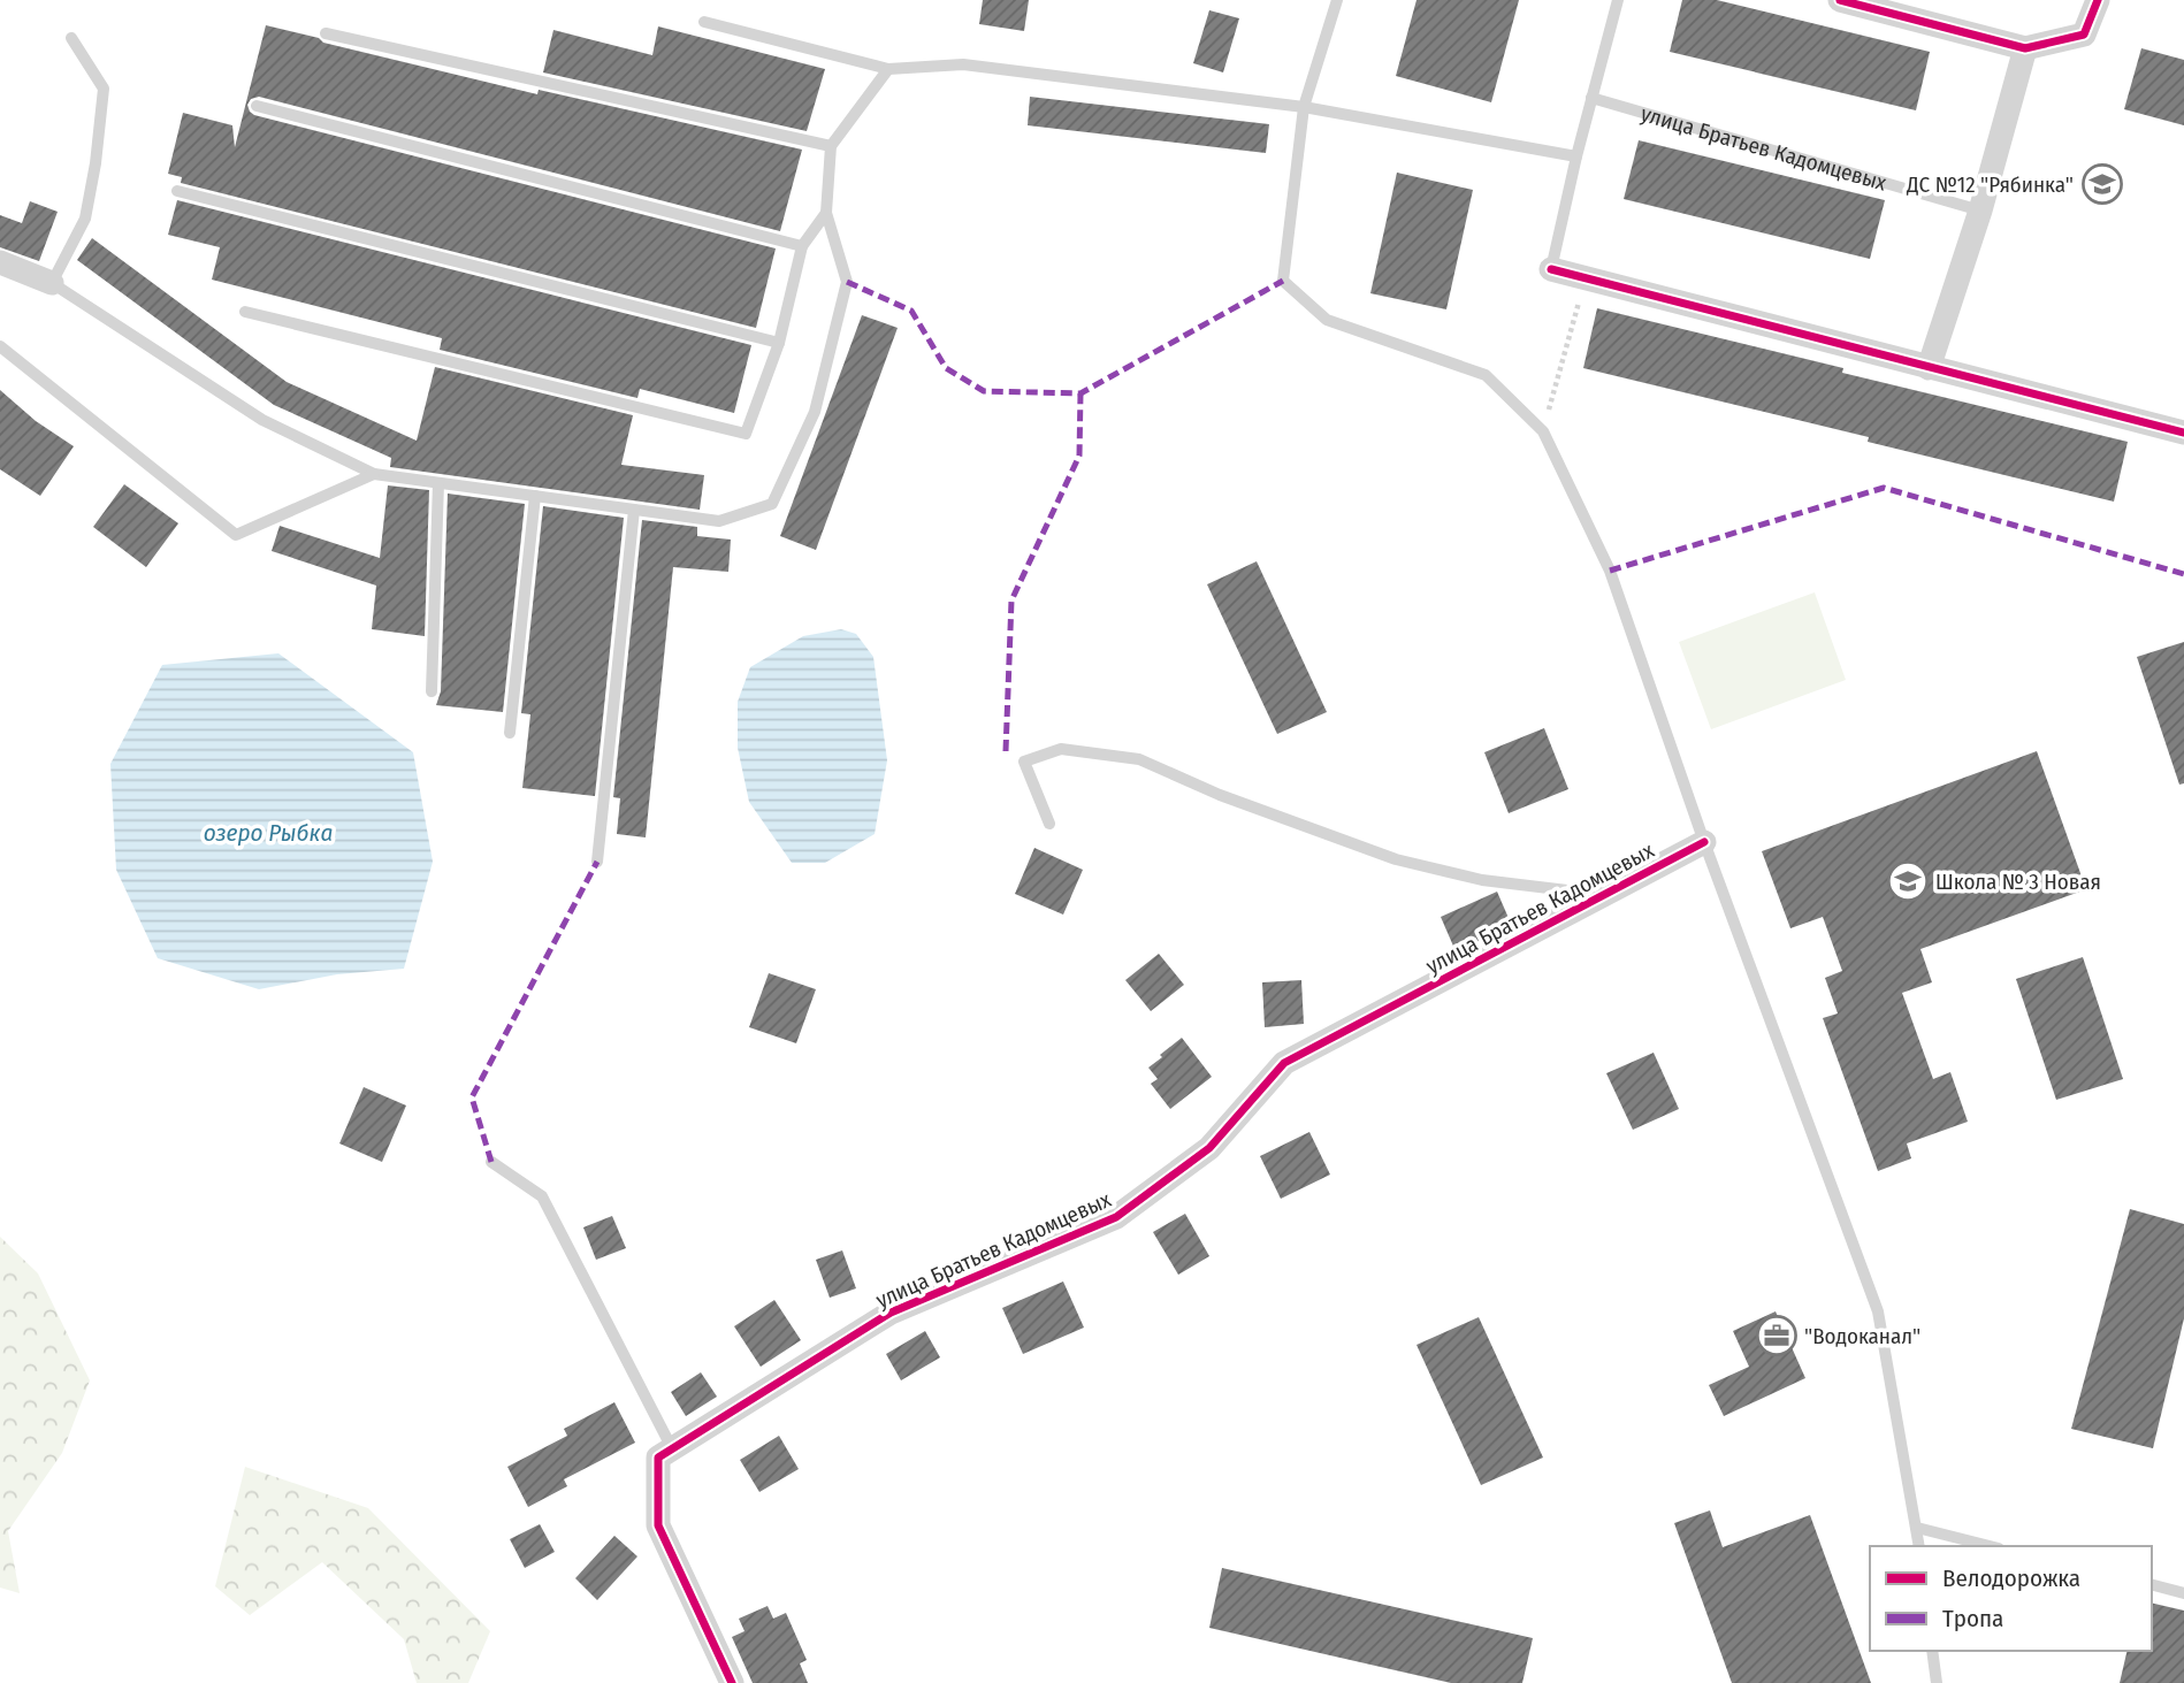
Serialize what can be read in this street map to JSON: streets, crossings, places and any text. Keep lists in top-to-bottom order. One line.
{"streets":{"street":["улица Братьев Кадомцевых"]},"water":["озеро Рыбка"],"places":{"school or university":["ДС №12 \"Рябинка\"","Школа № 3 Новая"],"office":["\"Водоканал\""]},"legend":["Велодорожка","Тропа"]}
